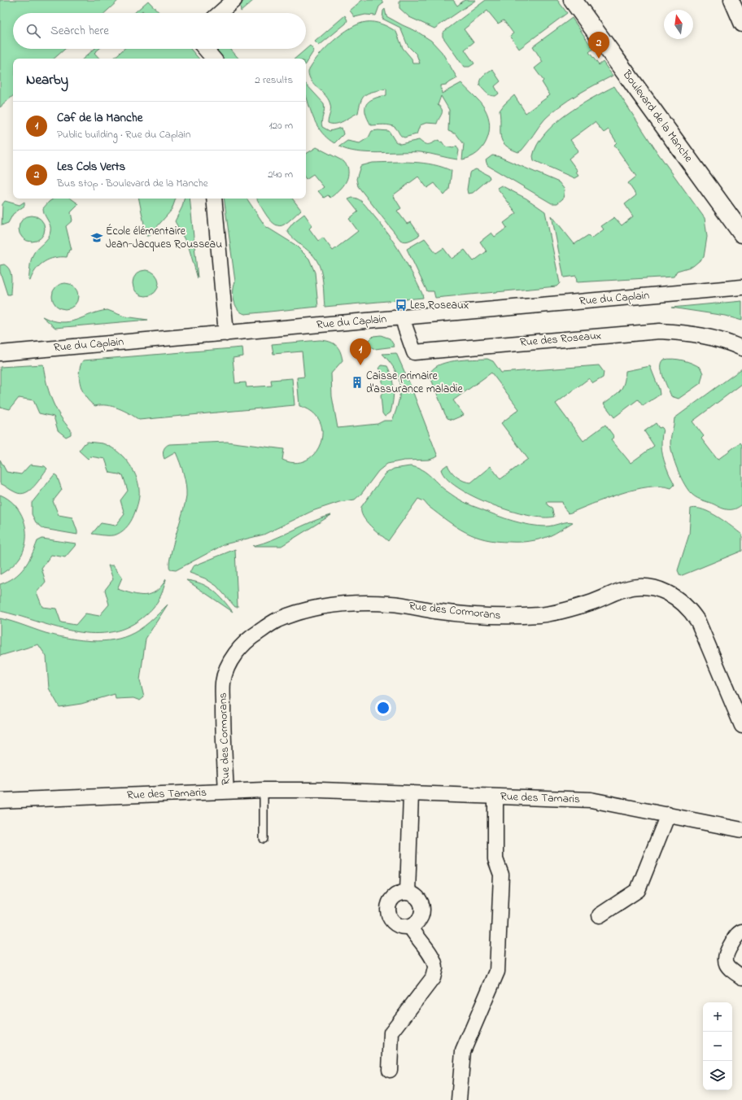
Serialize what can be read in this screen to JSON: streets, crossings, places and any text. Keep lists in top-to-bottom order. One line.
{"streets":{"main road":["Boulevard de la Manche"],"street":["Rue du Caplain","Rue des Roseaux","Rue des Cormorans","Rue des Tamaris"]},"crossings":[["Rue du Caplain","Rue des Roseaux"],["Rue des Cormorans","Rue des Tamaris"]],"places":{"school or university":["École élémentaire Jean-Jacques Rousseau"],"bus stop":["Les Roseaux"],"building":["Caisse primaire d'assurance maladie"]},"north":"top","page":{"search":"Search here","pins":["2","1"],"heading":["Nearby","2 results"],"list":[{"mark":"1","name":"Caf de la Manche","note":"Public building · Rue du Caplain","value":"120 m"},{"mark":"2","name":"Les Cols Verts","note":"Bus stop · Boulevard de la Manche","value":"240 m"}],"map_buttons":["+","−"]}}
